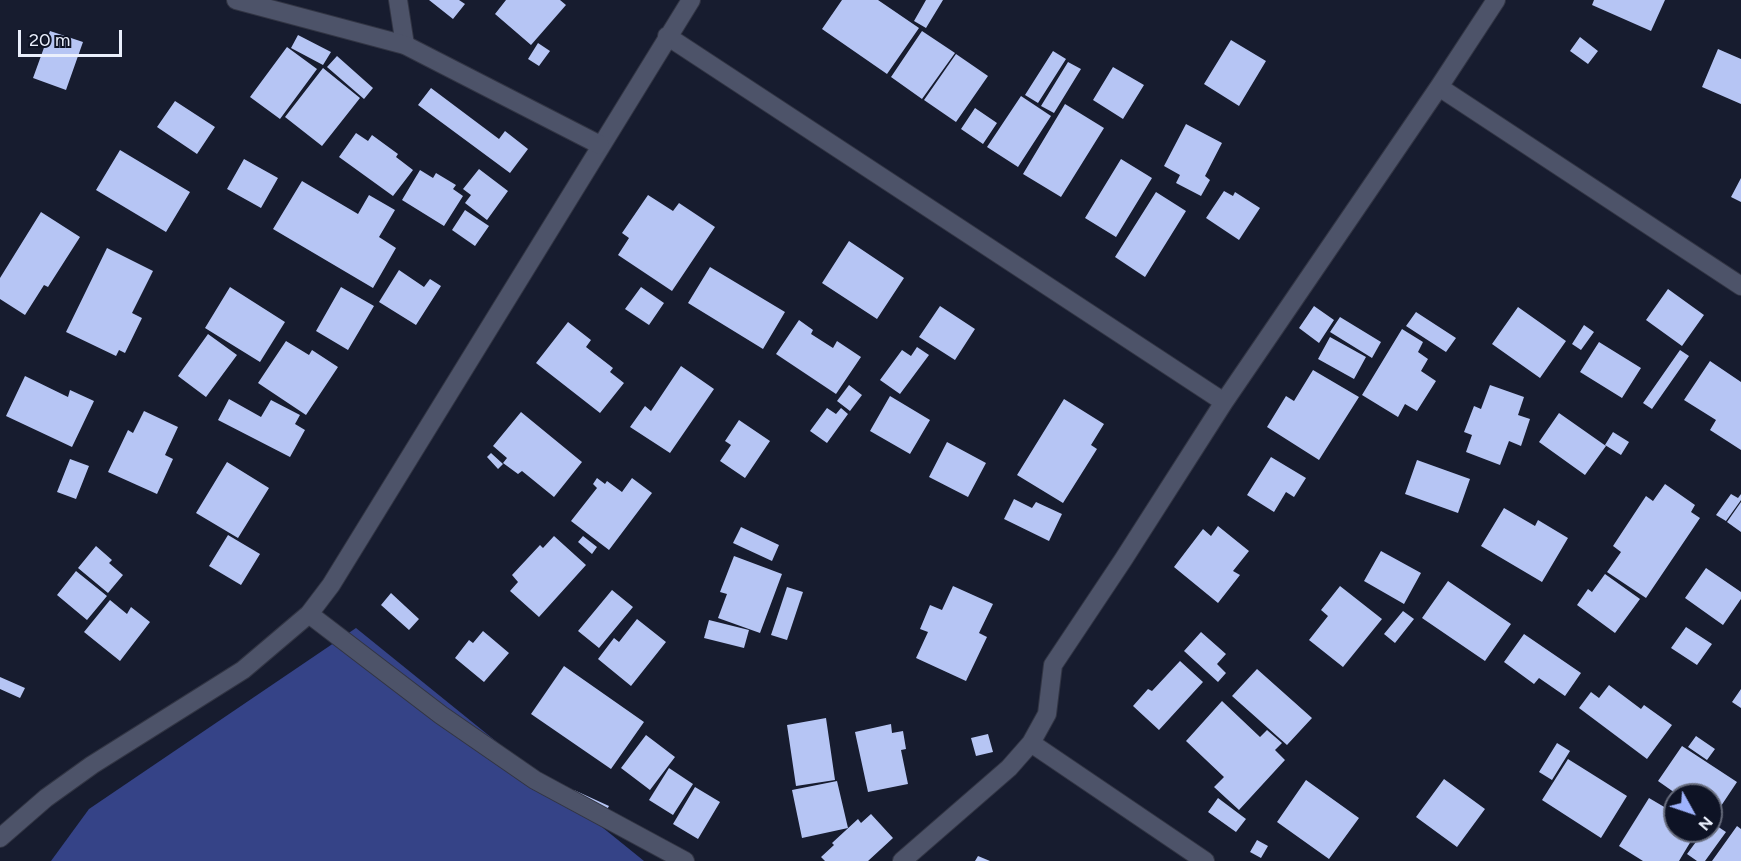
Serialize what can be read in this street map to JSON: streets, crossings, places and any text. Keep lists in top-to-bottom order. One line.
{"scale_bar":"20 m","north":"bottom right"}
